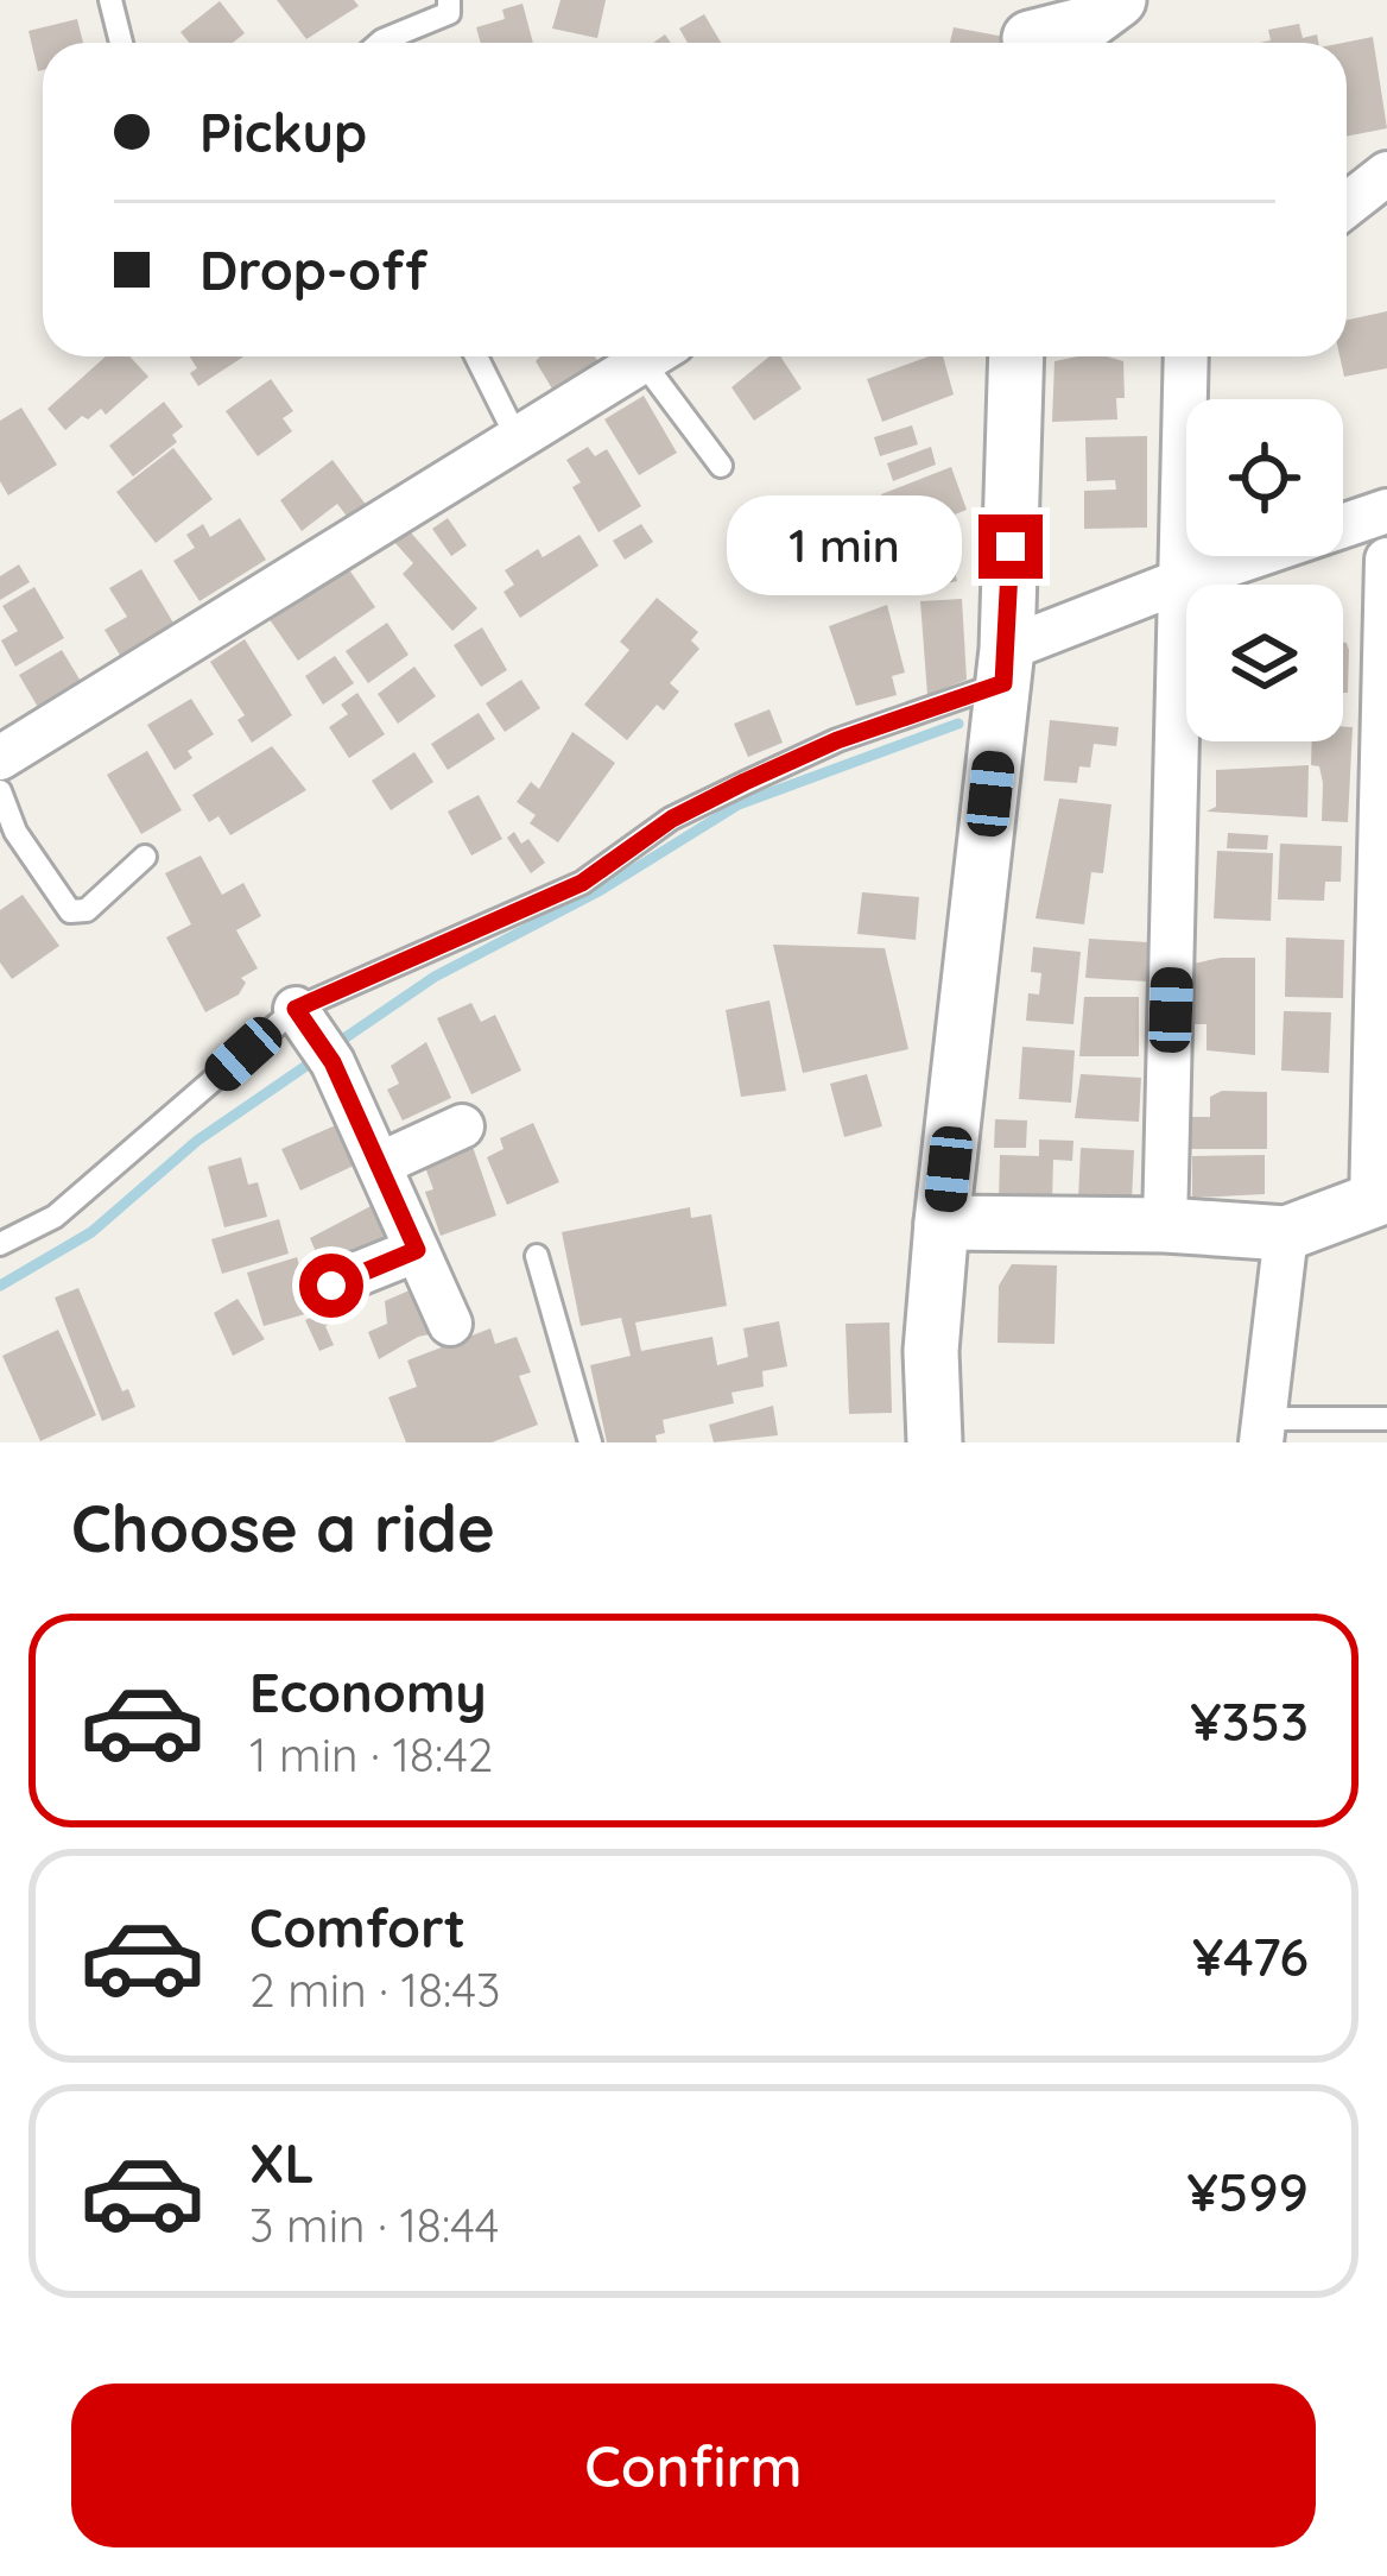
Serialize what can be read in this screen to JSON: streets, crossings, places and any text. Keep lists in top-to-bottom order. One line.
{"page":{"banner":["Pickup","Drop-off"],"bubble":"1 min","heading":"Choose a ride","list":[{"name":"Economy","note":"1 min · 18:42","value":"¥353"},{"name":"Comfort","note":"2 min · 18:43","value":"¥476"},{"name":"XL","note":"3 min · 18:44","value":"¥599"}],"buttons":"Confirm"}}
